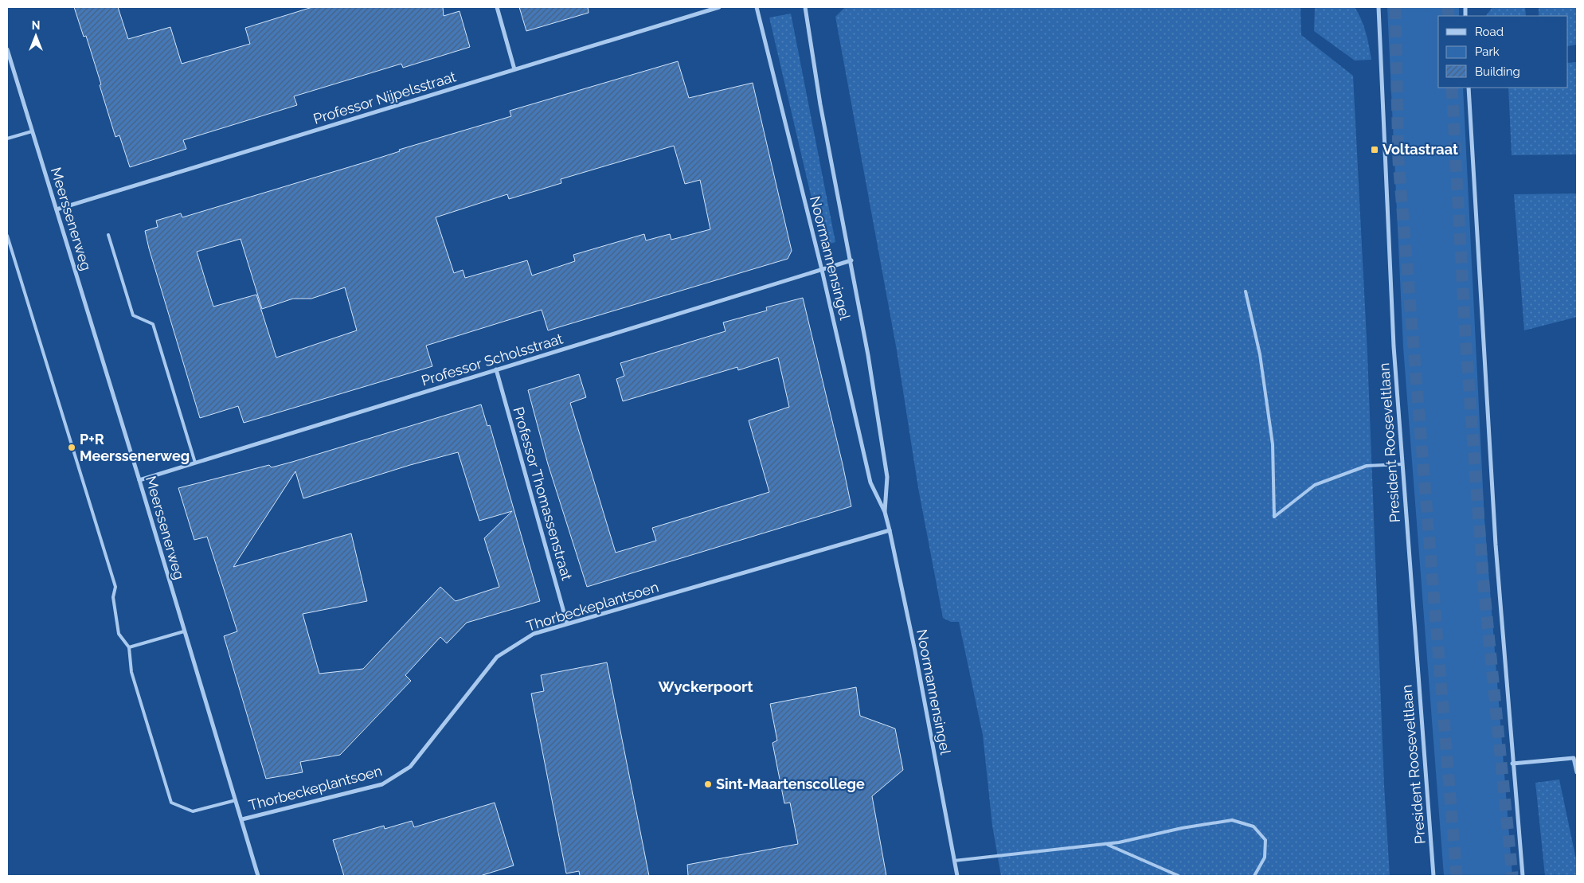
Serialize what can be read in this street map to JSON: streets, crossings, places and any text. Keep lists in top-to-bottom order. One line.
{"streets":{"street":["Professor Nijpelsstraat","Meerssenerweg","Noormannensingel","Professor Scholsstraat","President Rooseveltlaan","Professor Thomassenstraat","Thorbeckeplantsoen"]},"crossings":[["Professor Nijpelsstraat","Meerssenerweg"],["Meerssenerweg","Professor Scholsstraat"],["Meerssenerweg","Thorbeckeplantsoen"],["Noormannensingel","Professor Scholsstraat"],["Noormannensingel","Thorbeckeplantsoen"],["Professor Scholsstraat","Professor Thomassenstraat"],["Professor Thomassenstraat","Thorbeckeplantsoen"]],"districts":["Wyckerpoort"],"places":{"transit":["Voltastraat"],"other":["P+R Meerssenerweg","Sint-Maartenscollege"]},"legend":["Road","Park","Building"],"north":"top"}
